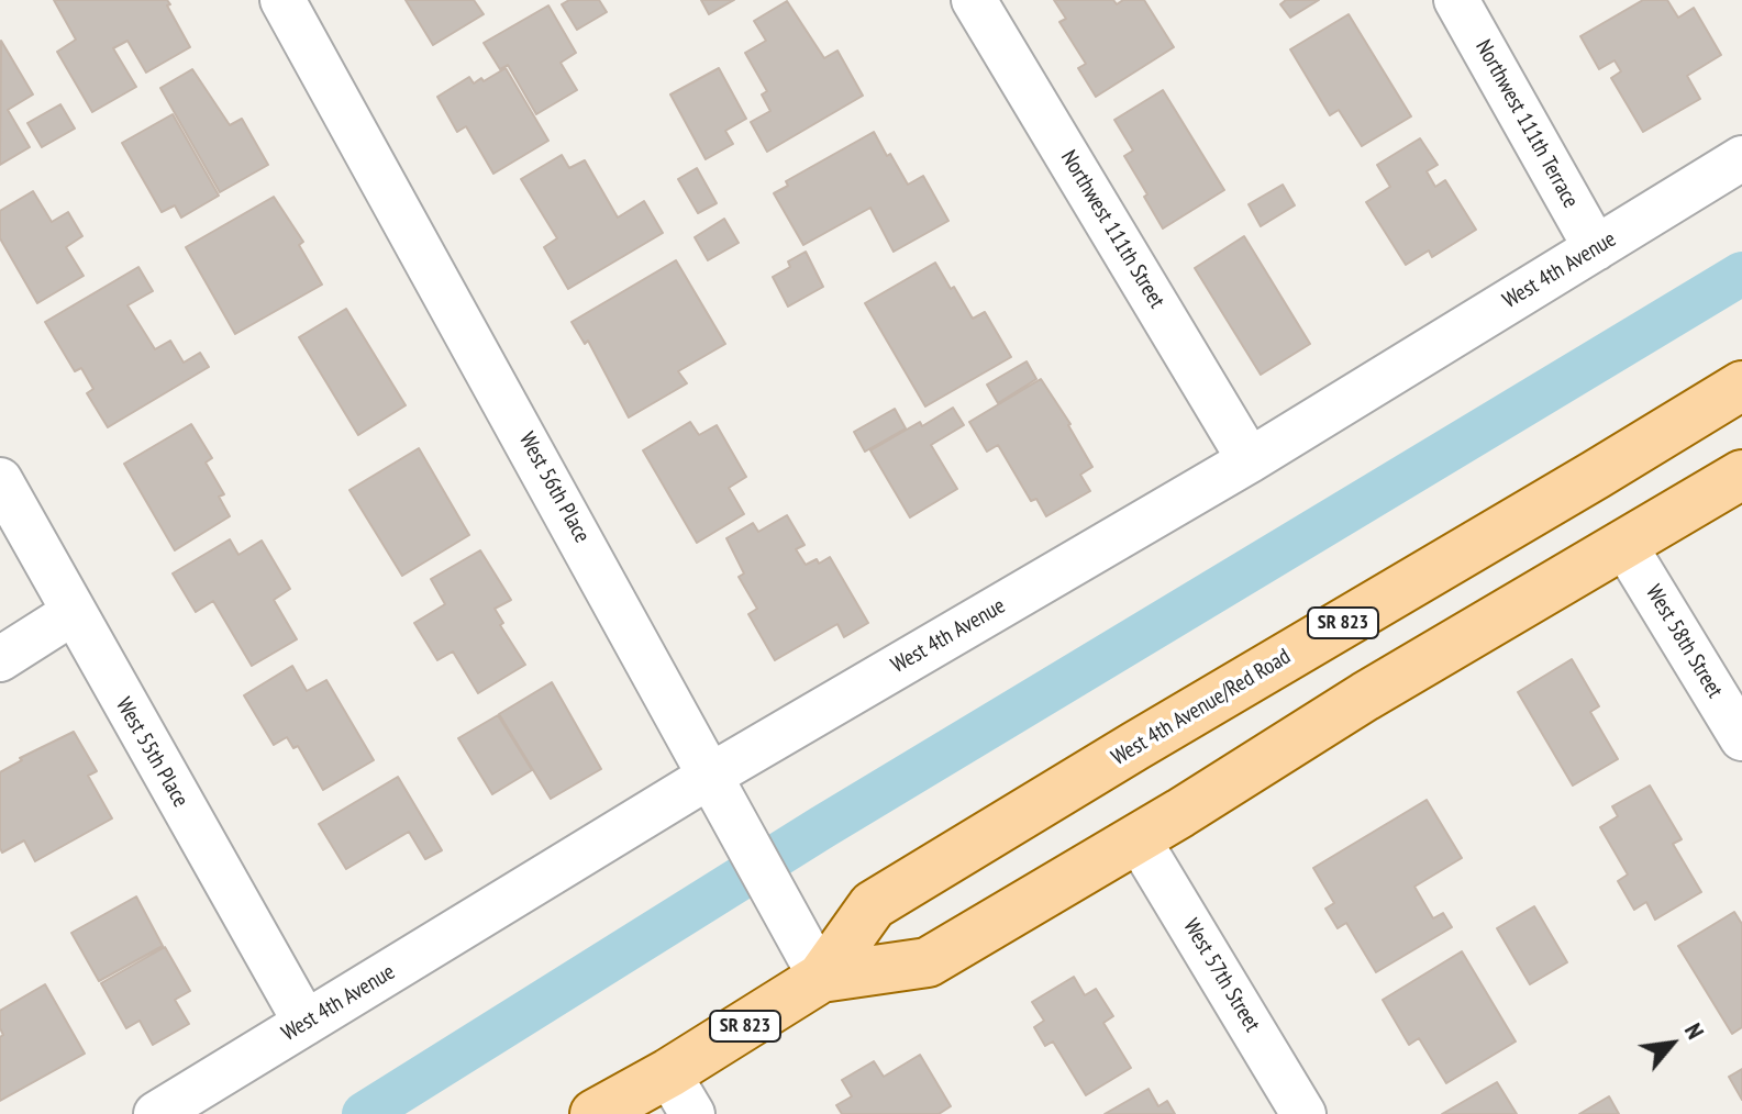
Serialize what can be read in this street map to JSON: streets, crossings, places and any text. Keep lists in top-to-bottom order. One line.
{"streets":{"main road":["SR 823","West 4th Avenue/Red Road"],"street":["Northwest 111th Terrace","Northwest 111th Street","West 4th Avenue","West 56th Place","West 58th Street","West 55th Place","West 57th Street"]},"crossings":[["Northwest 111th Terrace","West 4th Avenue"],["Northwest 111th Street","West 4th Avenue"],["West 4th Avenue","West 56th Place"],["West 4th Avenue","West 55th Place"],["West 56th Place","West 4th Avenue/Red Road"],["West 58th Street","West 4th Avenue/Red Road"],["West 4th Avenue/Red Road","West 57th Street"]],"north":"top right"}
